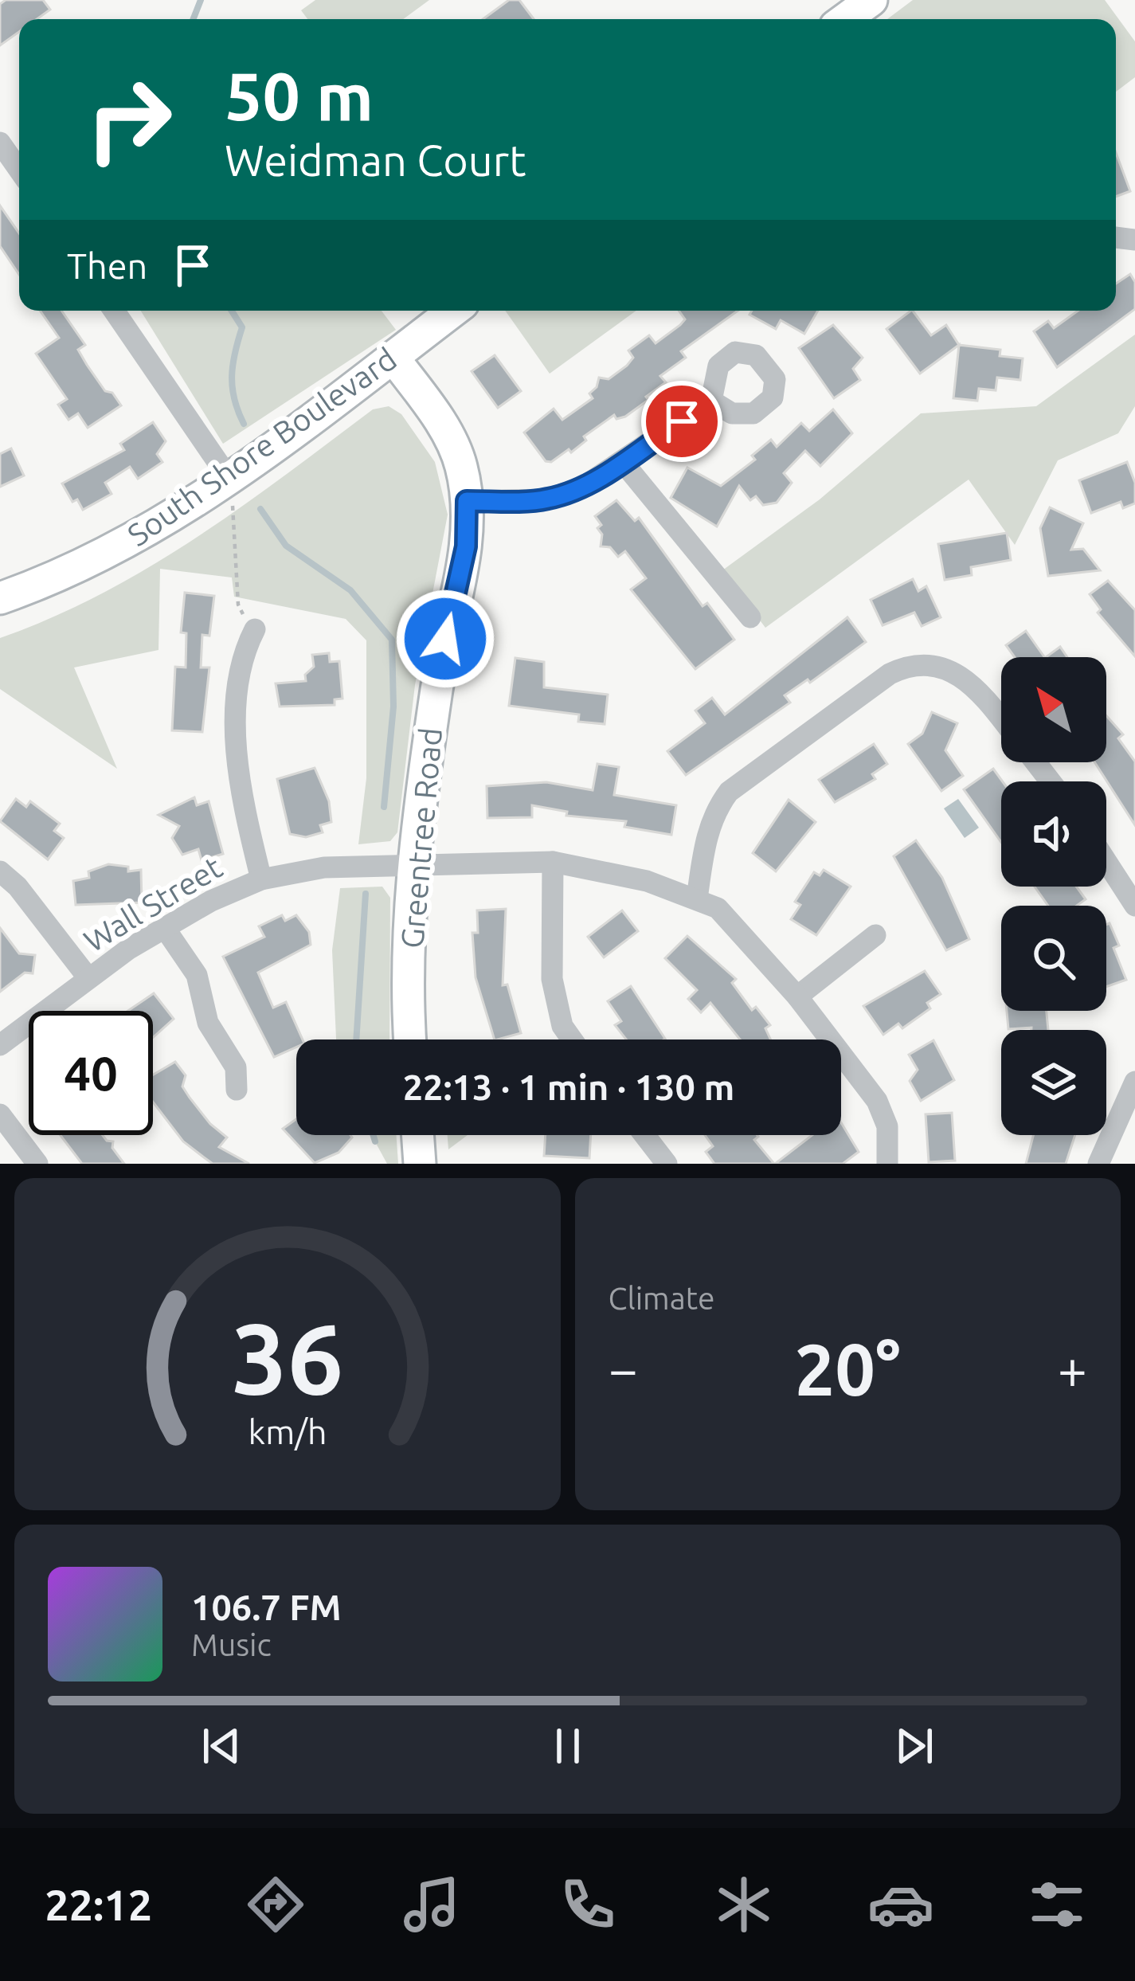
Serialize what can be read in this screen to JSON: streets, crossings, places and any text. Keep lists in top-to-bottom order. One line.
{"streets":{"street":["South Shore Boulevard","Greentree Road","Wall Street"]},"crossings":[["South Shore Boulevard","Greentree Road"],["Greentree Road","Wall Street"]],"north":"top left","page":{"turn":["50 m","Weidman Court"],"then":"Then","limit":"40","trip":"22:13 · 1 min · 130 m","tile":"Climate","heat":["−","20°","+"],"song":["106.7 FM","Music"],"tabs":"22:12","gauge":["36","km/h"]}}
